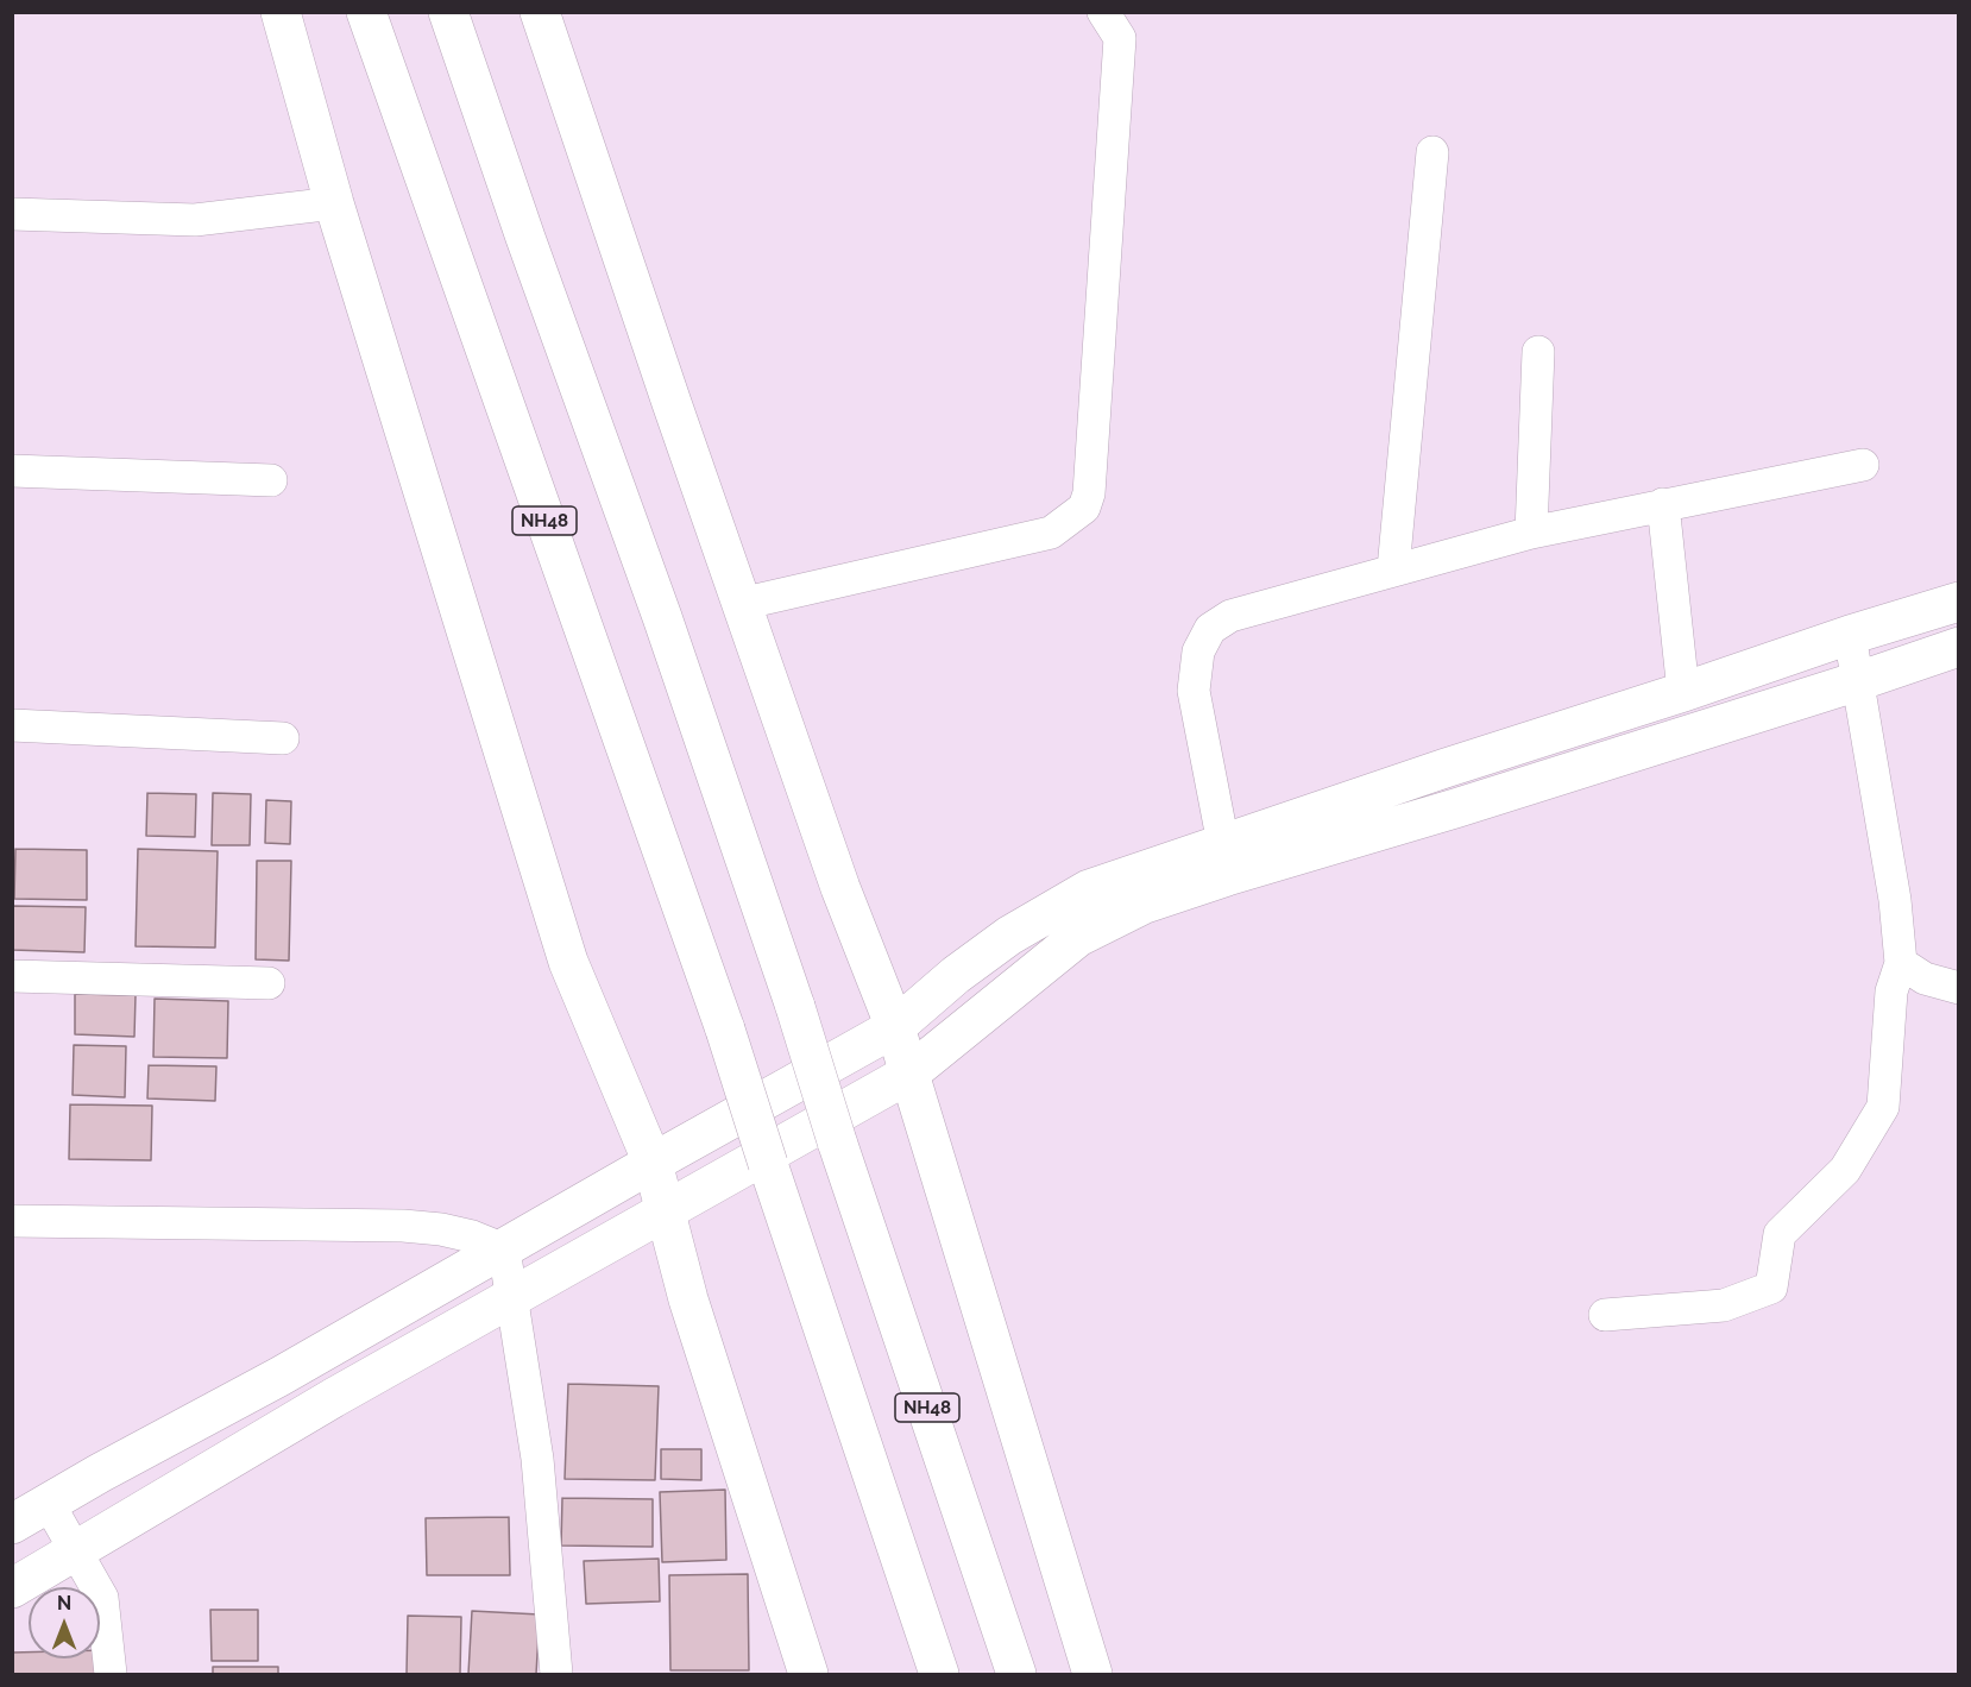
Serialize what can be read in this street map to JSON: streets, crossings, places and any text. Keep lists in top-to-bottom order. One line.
{"streets":{"main road":["NH48"]},"north":"top"}
